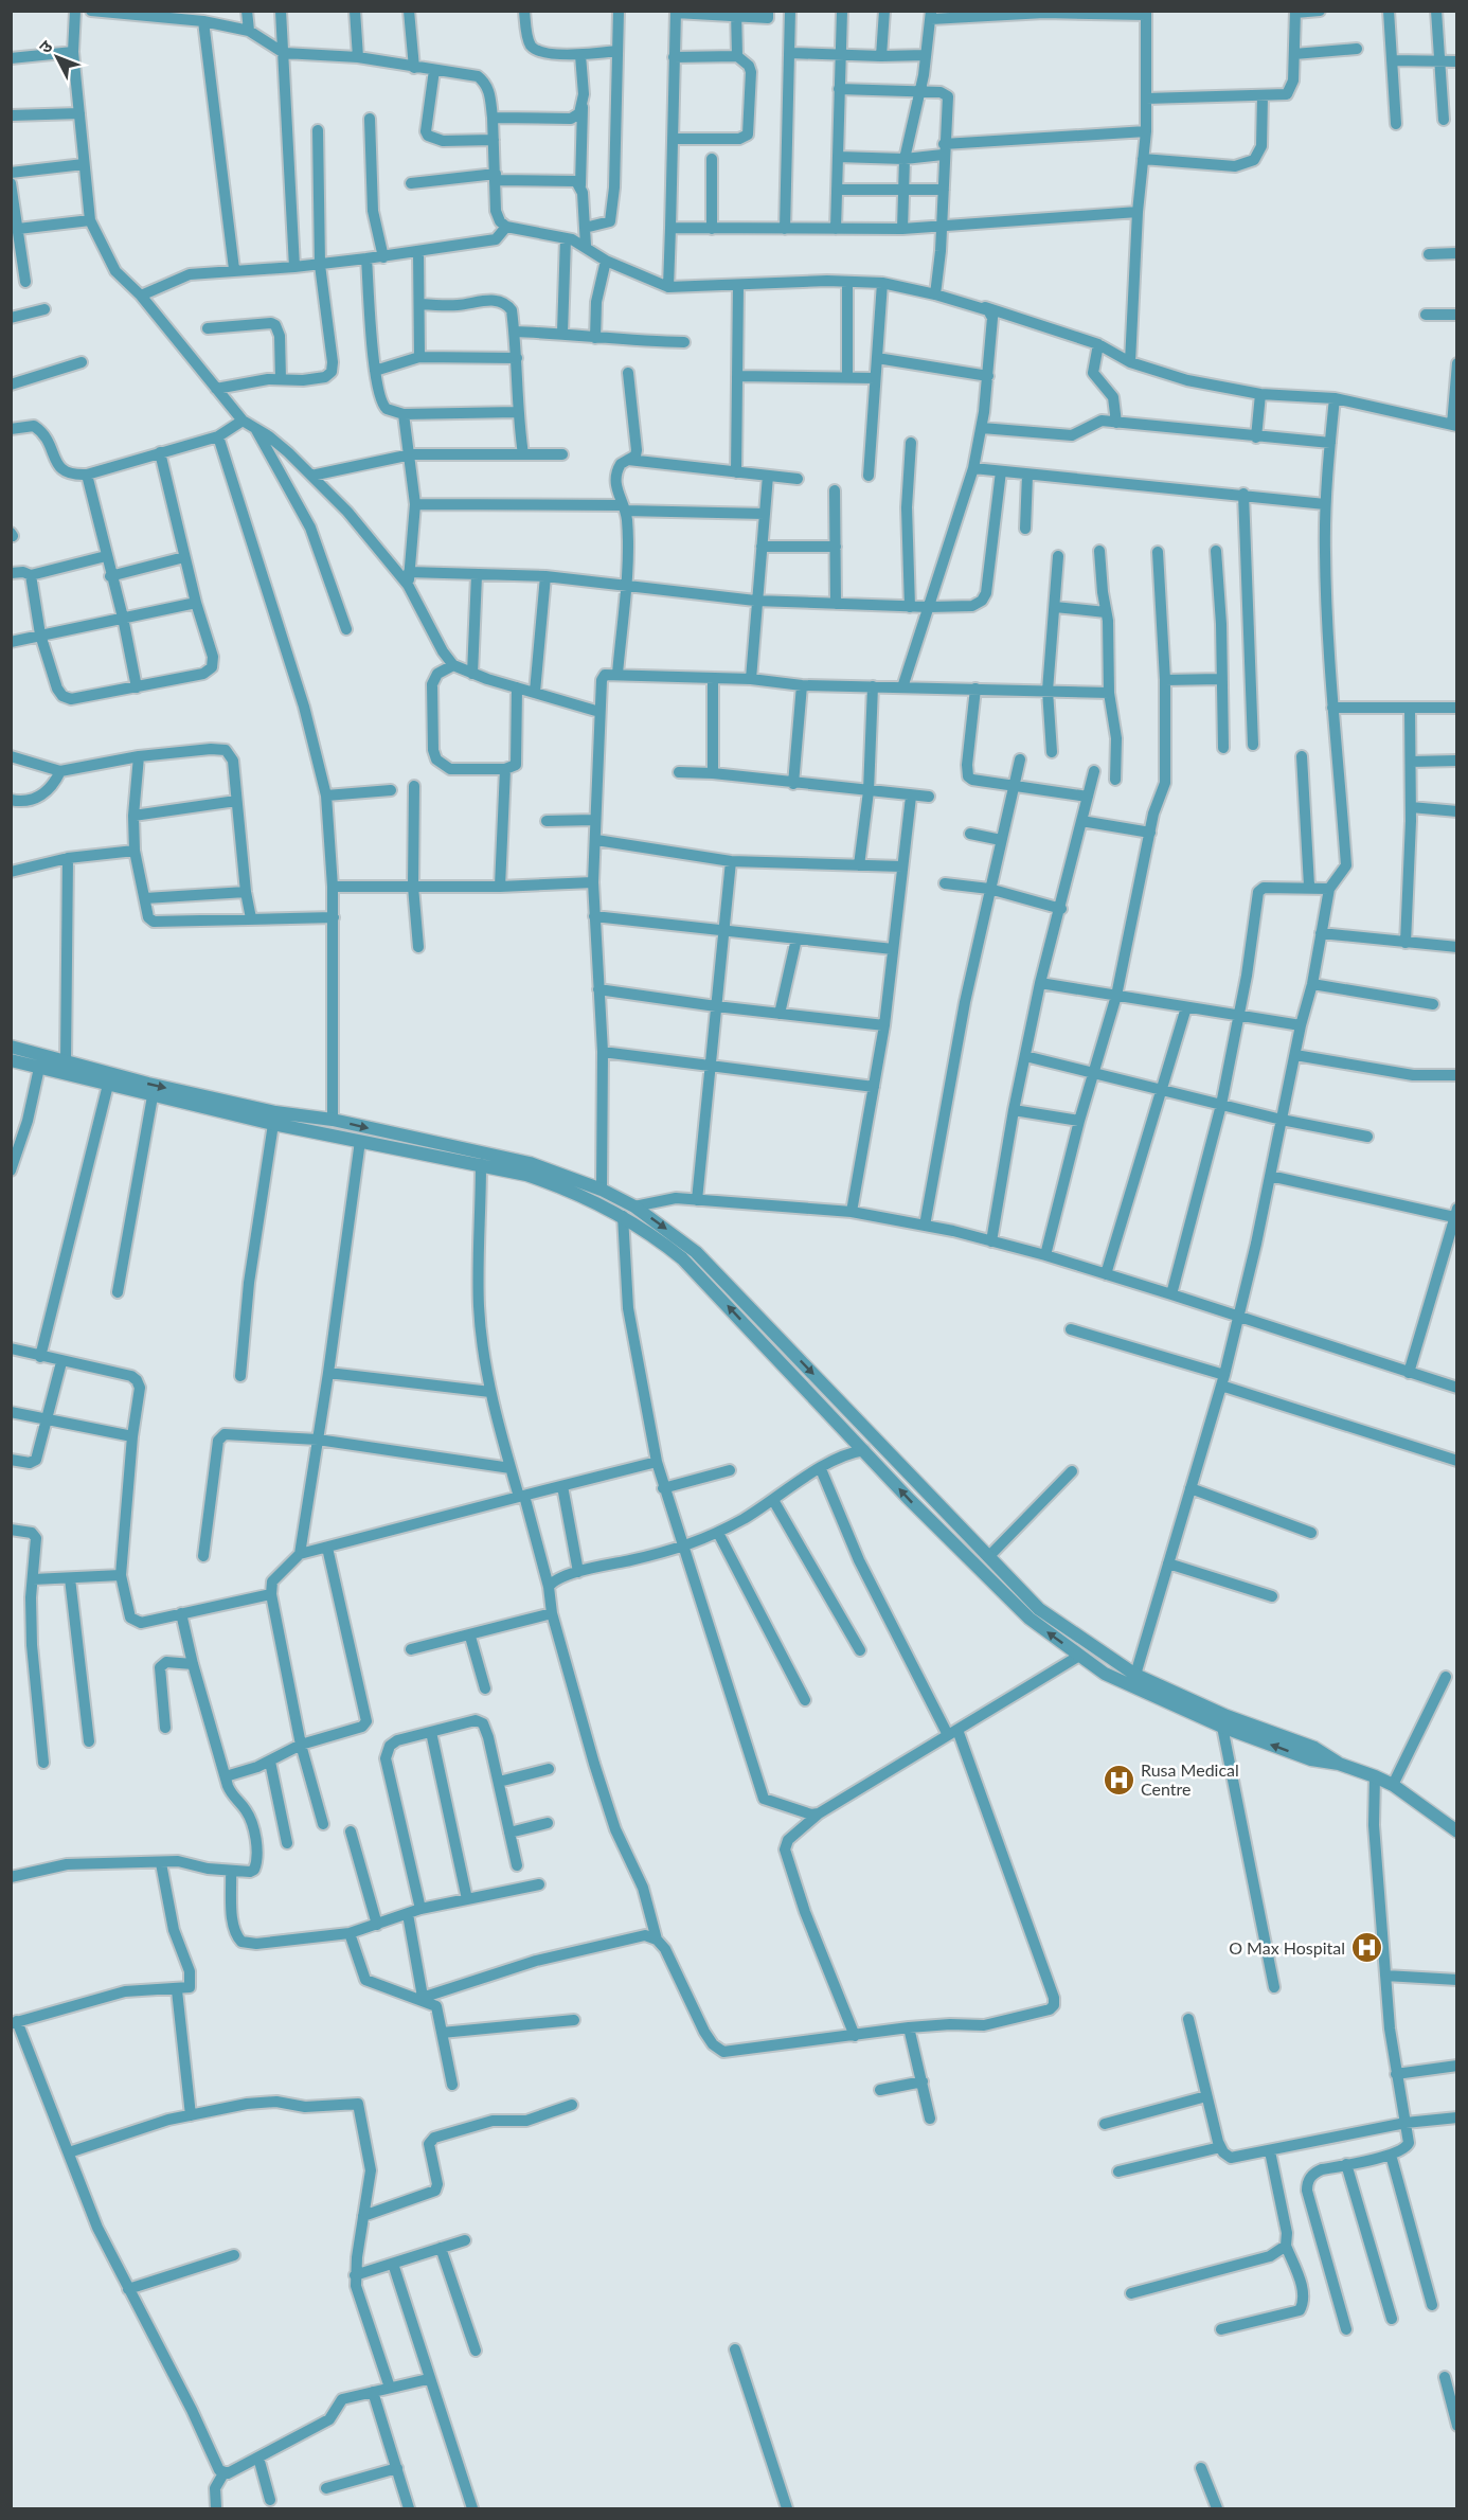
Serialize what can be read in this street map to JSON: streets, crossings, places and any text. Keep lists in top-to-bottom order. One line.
{"places":{"hospital":["Rusa Medical Centre","O Max Hospital"]},"north":"top left"}
